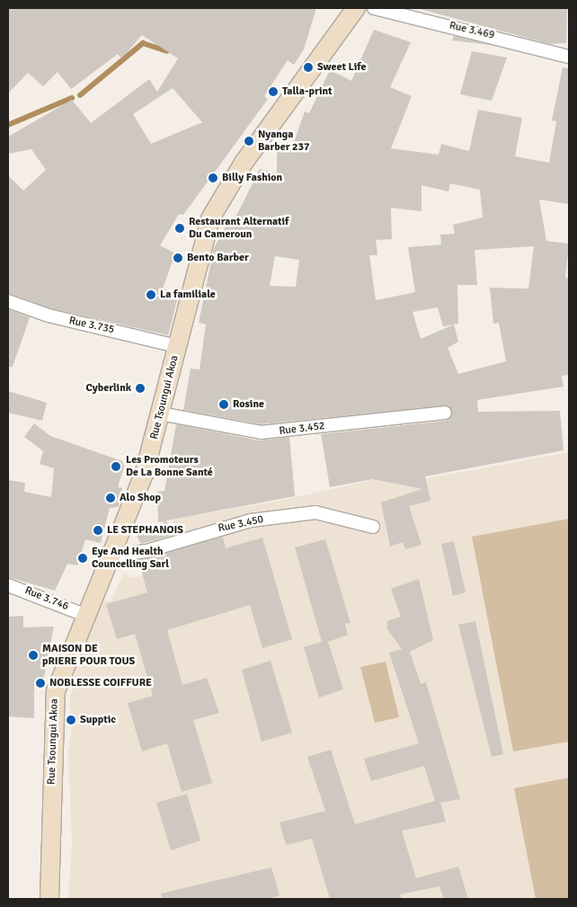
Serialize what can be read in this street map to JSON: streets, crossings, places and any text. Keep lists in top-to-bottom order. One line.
{"streets":{"main road":["Rue Tsoungui Akoa"],"street":["Rue 3.469","Rue 3.735","Rue 3.452","Rue 3.450","Rue 3.746"]},"crossings":[["Rue 3.735","Rue Tsoungui Akoa"],["Rue Tsoungui Akoa","Rue 3.452"],["Rue Tsoungui Akoa","Rue 3.450"],["Rue Tsoungui Akoa","Rue 3.746"]],"places":["Sweet Life","Talla-print","Nyanga Barber 237","Billy Fashion","Restaurant Alternatif Du Cameroun","Bento Barber","La familiale","Cyberlink","Rosine","Les Promoteurs De La Bonne Santé","Alo Shop","LE STEPHANOIS","Eye And Health Councelling Sarl","MAISON DE pRIERE POUR TOUS","NOBLESSE COIFFURE","Supptic"]}
